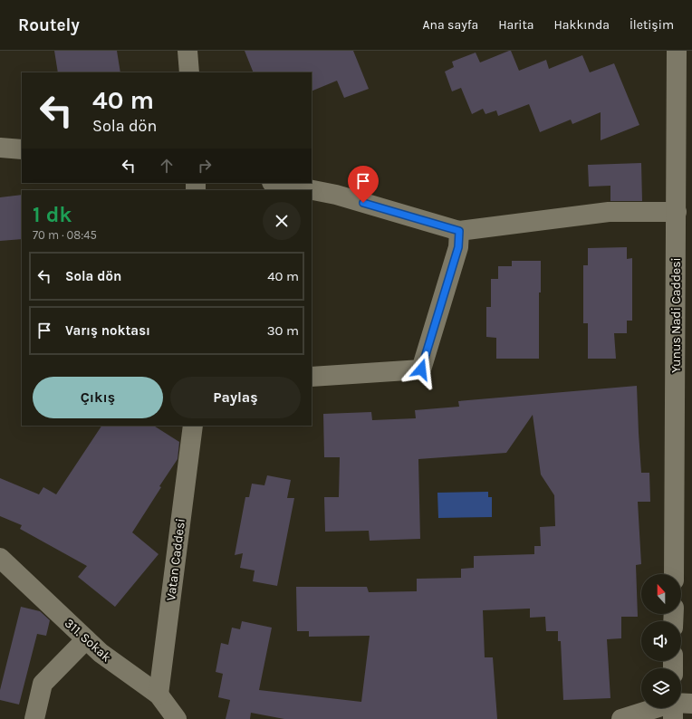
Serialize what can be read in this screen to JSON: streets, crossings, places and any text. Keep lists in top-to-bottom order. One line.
{"streets":{"street":["Yunus Nadi Caddesi","Vatan Caddesi","311. Sokak"]},"crossings":[["Vatan Caddesi","311. Sokak"]],"north":"top","page":{"header":"Routely","nav":["Ana sayfa","Harita","Hakkında","İletişim"],"turn":["40 m","Sola dön"],"heading":["1 dk","70 m · 08:45"],"list":[{"name":"Sola dön","value":"40 m"},{"name":"Varış noktası","value":"30 m"}],"buttons":["Çıkış","Paylaş"]}}
